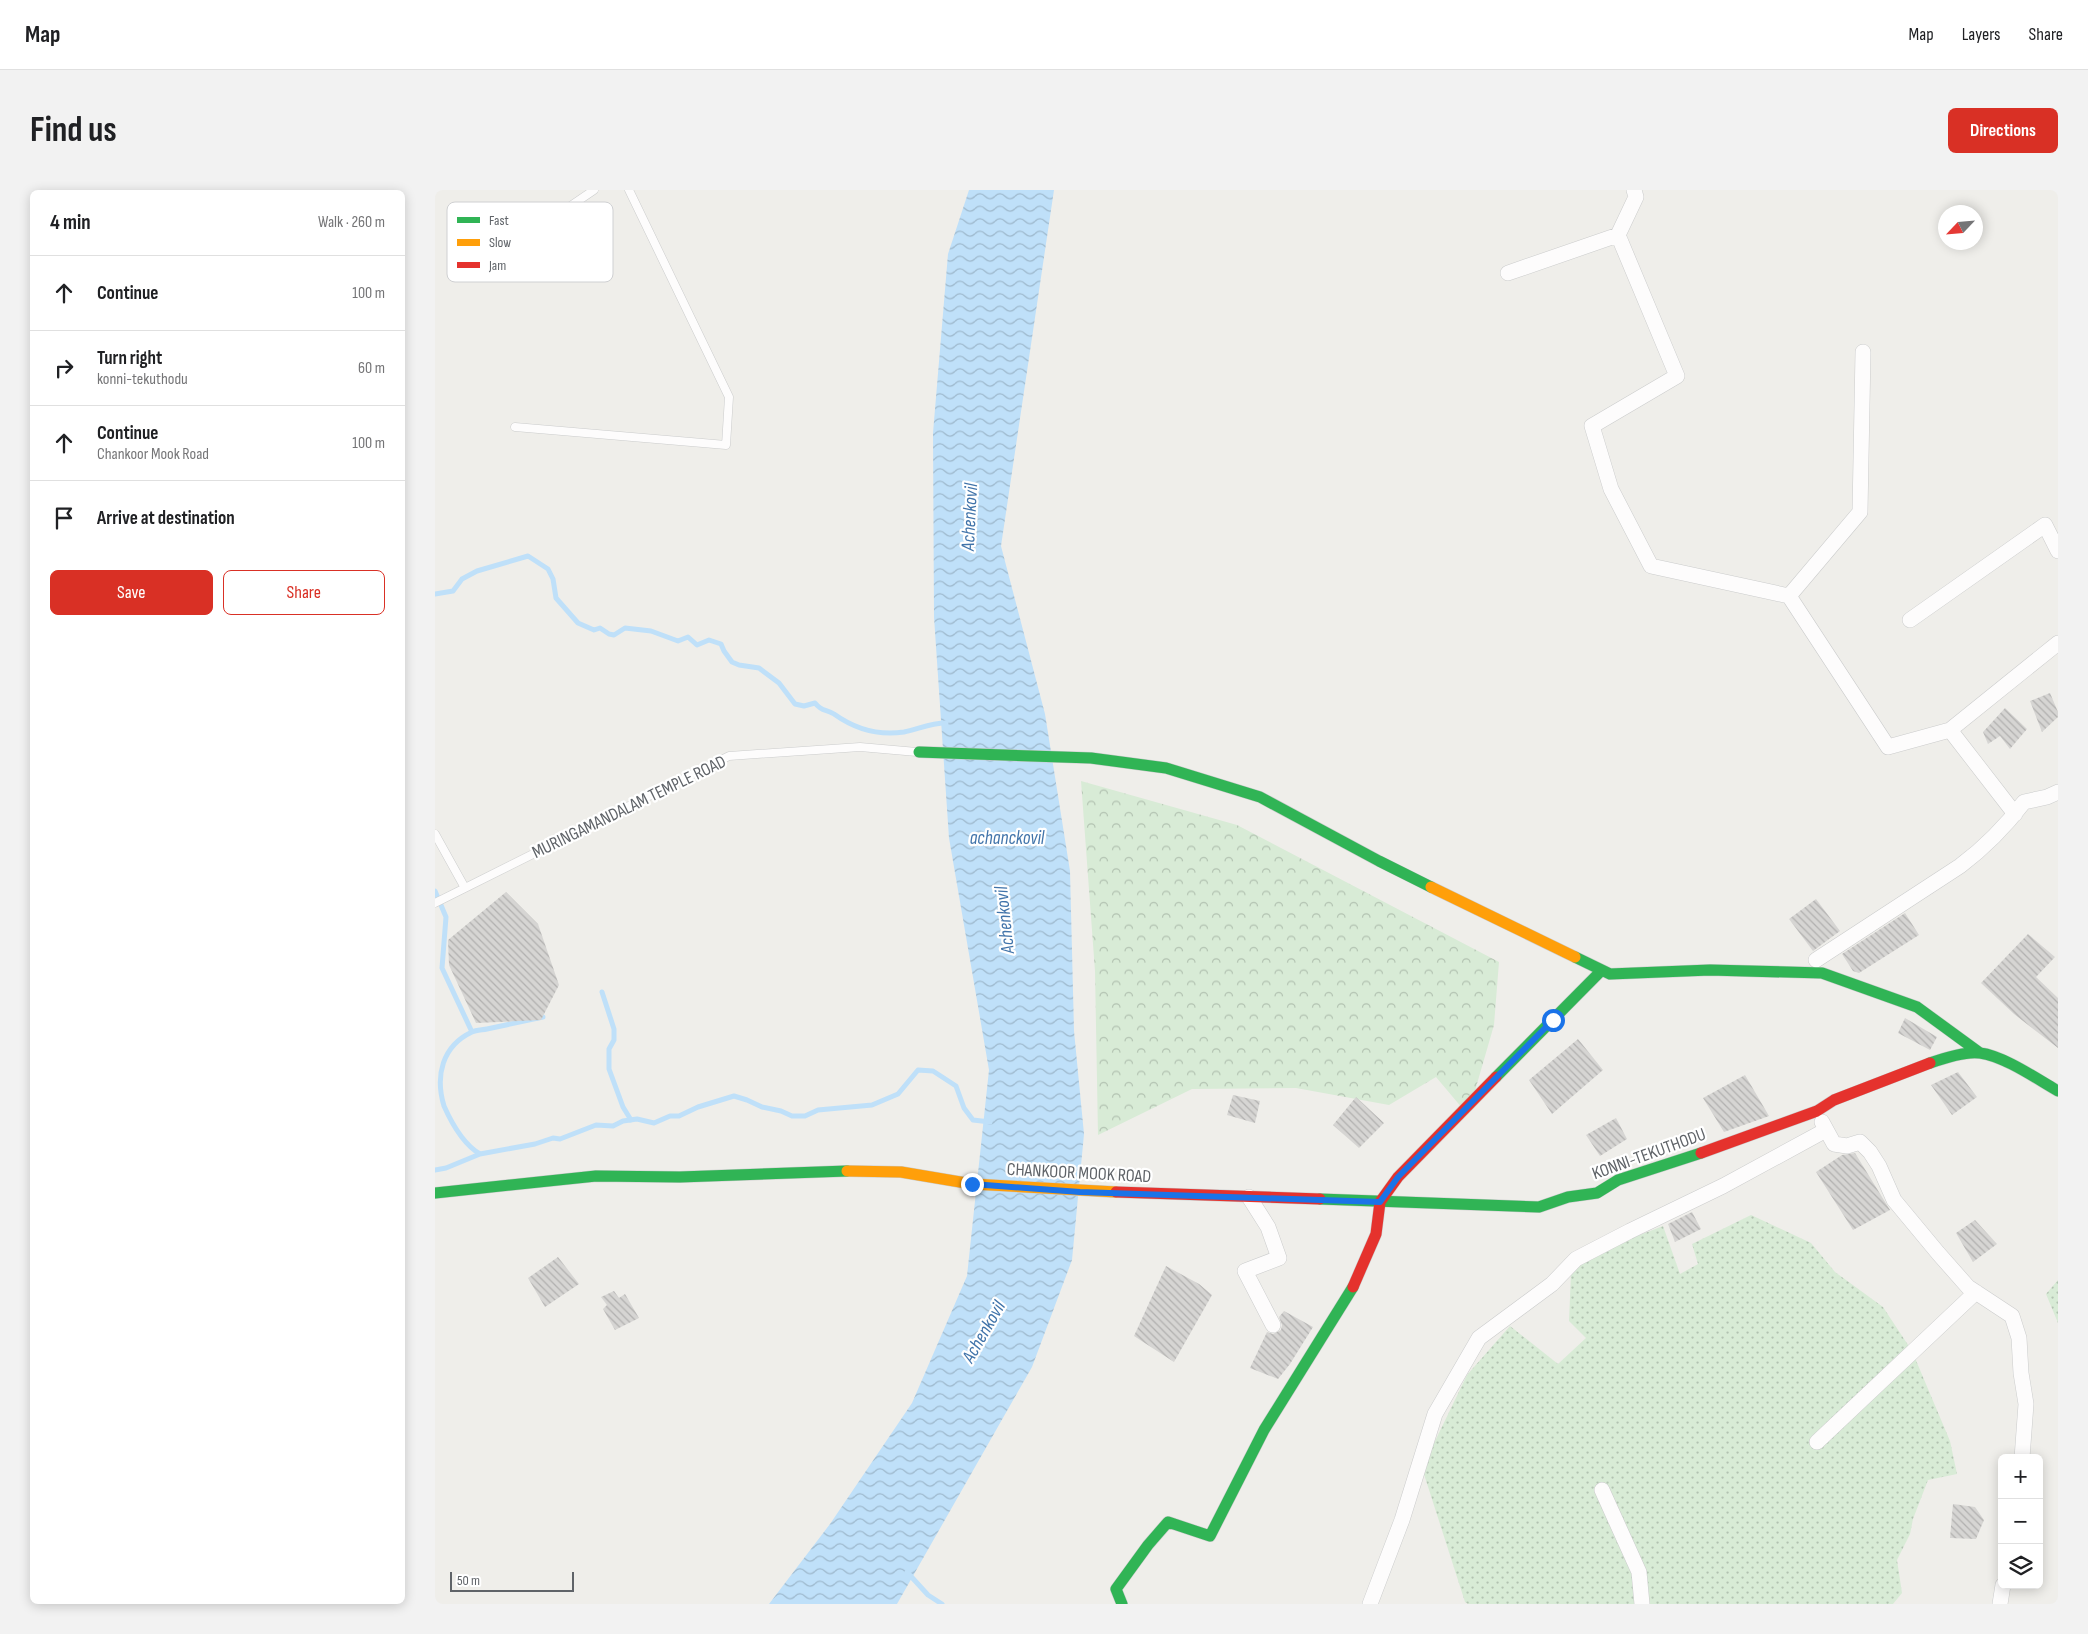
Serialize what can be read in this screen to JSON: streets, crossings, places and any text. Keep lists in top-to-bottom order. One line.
{"streets":{"street":["KONNI-TEKUTHODU","CHANKOOR MOOK ROAD"],"lane":["MURINGAMANDALAM TEMPLE ROAD"]},"crossings":[["KONNI-TEKUTHODU","CHANKOOR MOOK ROAD"]],"water":["Achenkovil","achanckovil"],"legend":["Fast","Slow","Jam"],"scale_bar":"50 m","north":"bottom left","page":{"header":"Map","nav":["Map","Layers","Share"],"buttons":["Directions",["Save","Share"]],"title":"Find us","heading":["4 min","Walk · 260 m"],"list":[["Continue","100 m"],["Turn right","konni-tekuthodu","60 m"],["Continue","Chankoor Mook Road","100 m"],"Arrive at destination"],"map_buttons":["+","−"],"scale":"50 m"}}
